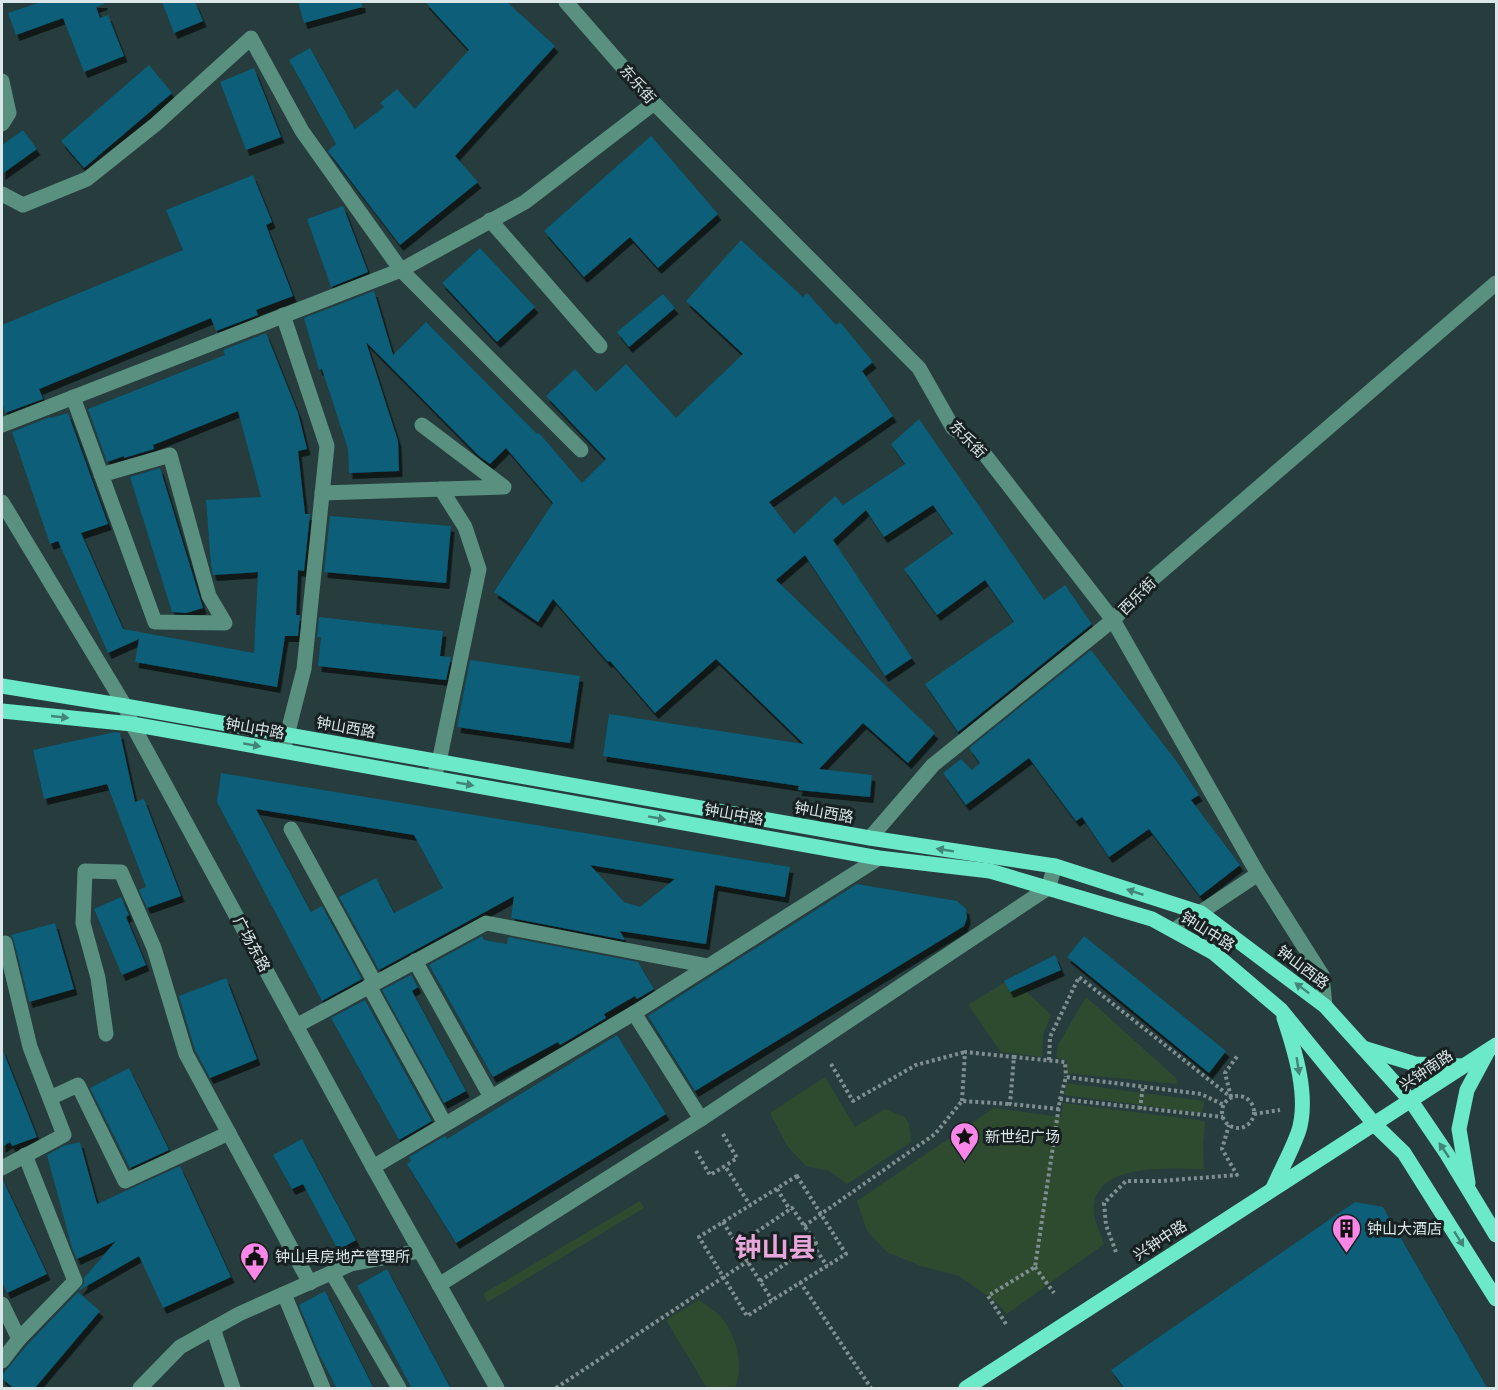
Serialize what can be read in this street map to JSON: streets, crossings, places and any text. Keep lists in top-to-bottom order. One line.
{"streets":{"main road":["钟山西路","钟山中路","兴钟南路","兴钟中路"],"street":["东乐街","西乐街","广场东路"]},"crossings":[["东乐街","西乐街"],["西乐街","钟山西路"],["钟山西路","广场东路"],["钟山西路","兴钟南路"],["钟山中路","广场东路"],["钟山中路","兴钟南路"],["钟山中路","兴钟中路"],["兴钟南路","兴钟中路"]],"one_way":["钟山中路"],"districts":["钟山县"],"places":{"place":["新世纪广场"],"building":["钟山大酒店"],"public building":["钟山县房地产管理所"]}}
